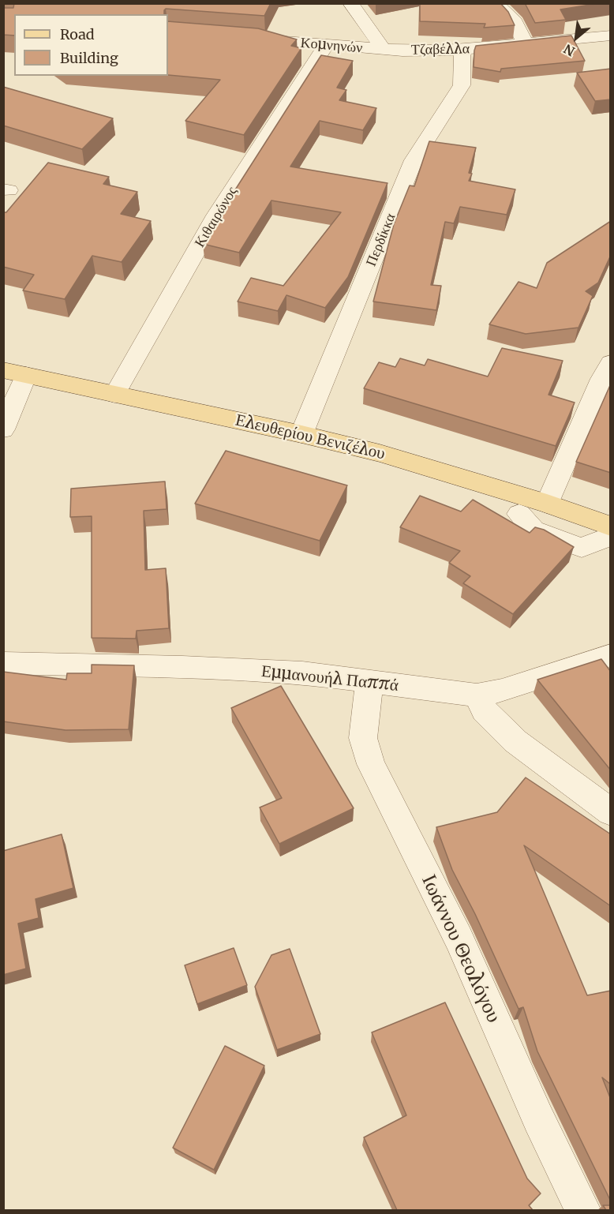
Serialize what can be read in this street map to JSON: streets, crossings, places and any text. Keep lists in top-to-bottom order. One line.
{"streets":{"main road":["Ελευθερίου Βενιζέλου"],"street":["Κομνηνών","Τζαβέλλα","Κιθαιρώνος","Περδίκκα","Εμμανουήλ Παππά","Ιωάννου Θεολόγου"]},"crossings":[["Κομνηνών","Τζαβέλλα"],["Κομνηνών","Κιθαιρώνος"],["Τζαβέλλα","Περδίκκα"],["Κιθαιρώνος","Ελευθερίου Βενιζέλου"],["Περδίκκα","Ελευθερίου Βενιζέλου"],["Εμμανουήλ Παππά","Ιωάννου Θεολόγου"]],"legend":["Road","Building"],"north":"bottom left"}
